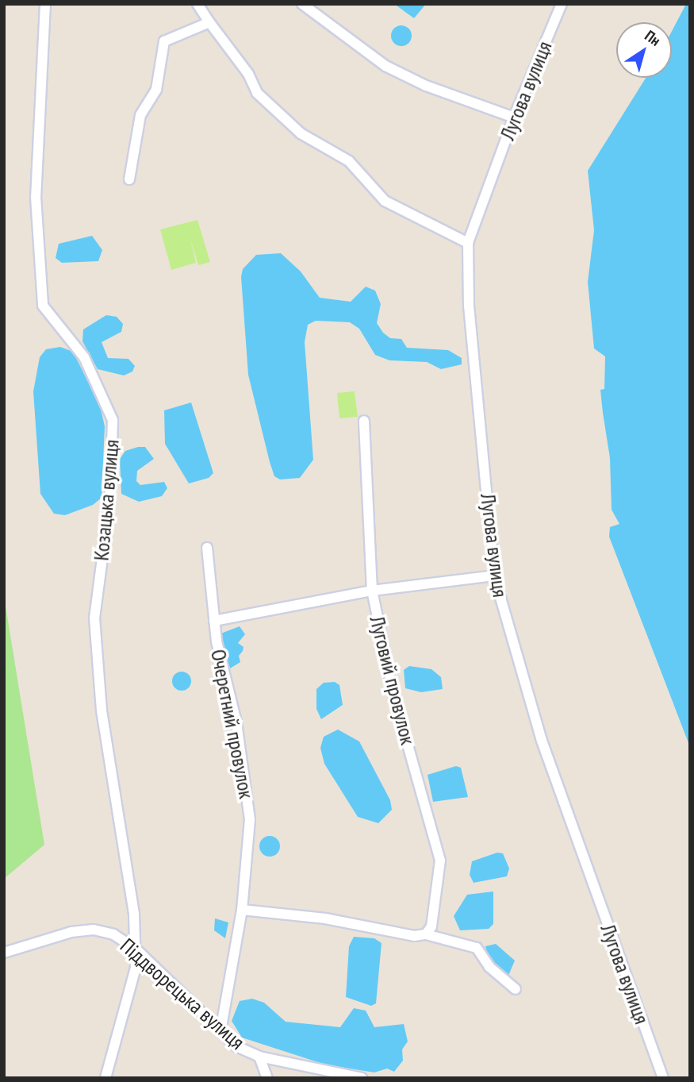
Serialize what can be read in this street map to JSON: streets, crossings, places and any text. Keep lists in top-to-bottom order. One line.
{"streets":{"street":["Лугова вулиця","Козацька вулиця","Луговий провулок","Очеретний провулок","Піддворецька вулиця"]},"crossings":[["Козацька вулиця","Піддворецька вулиця"],["Очеретний провулок","Піддворецька вулиця"]],"north":"top right"}
